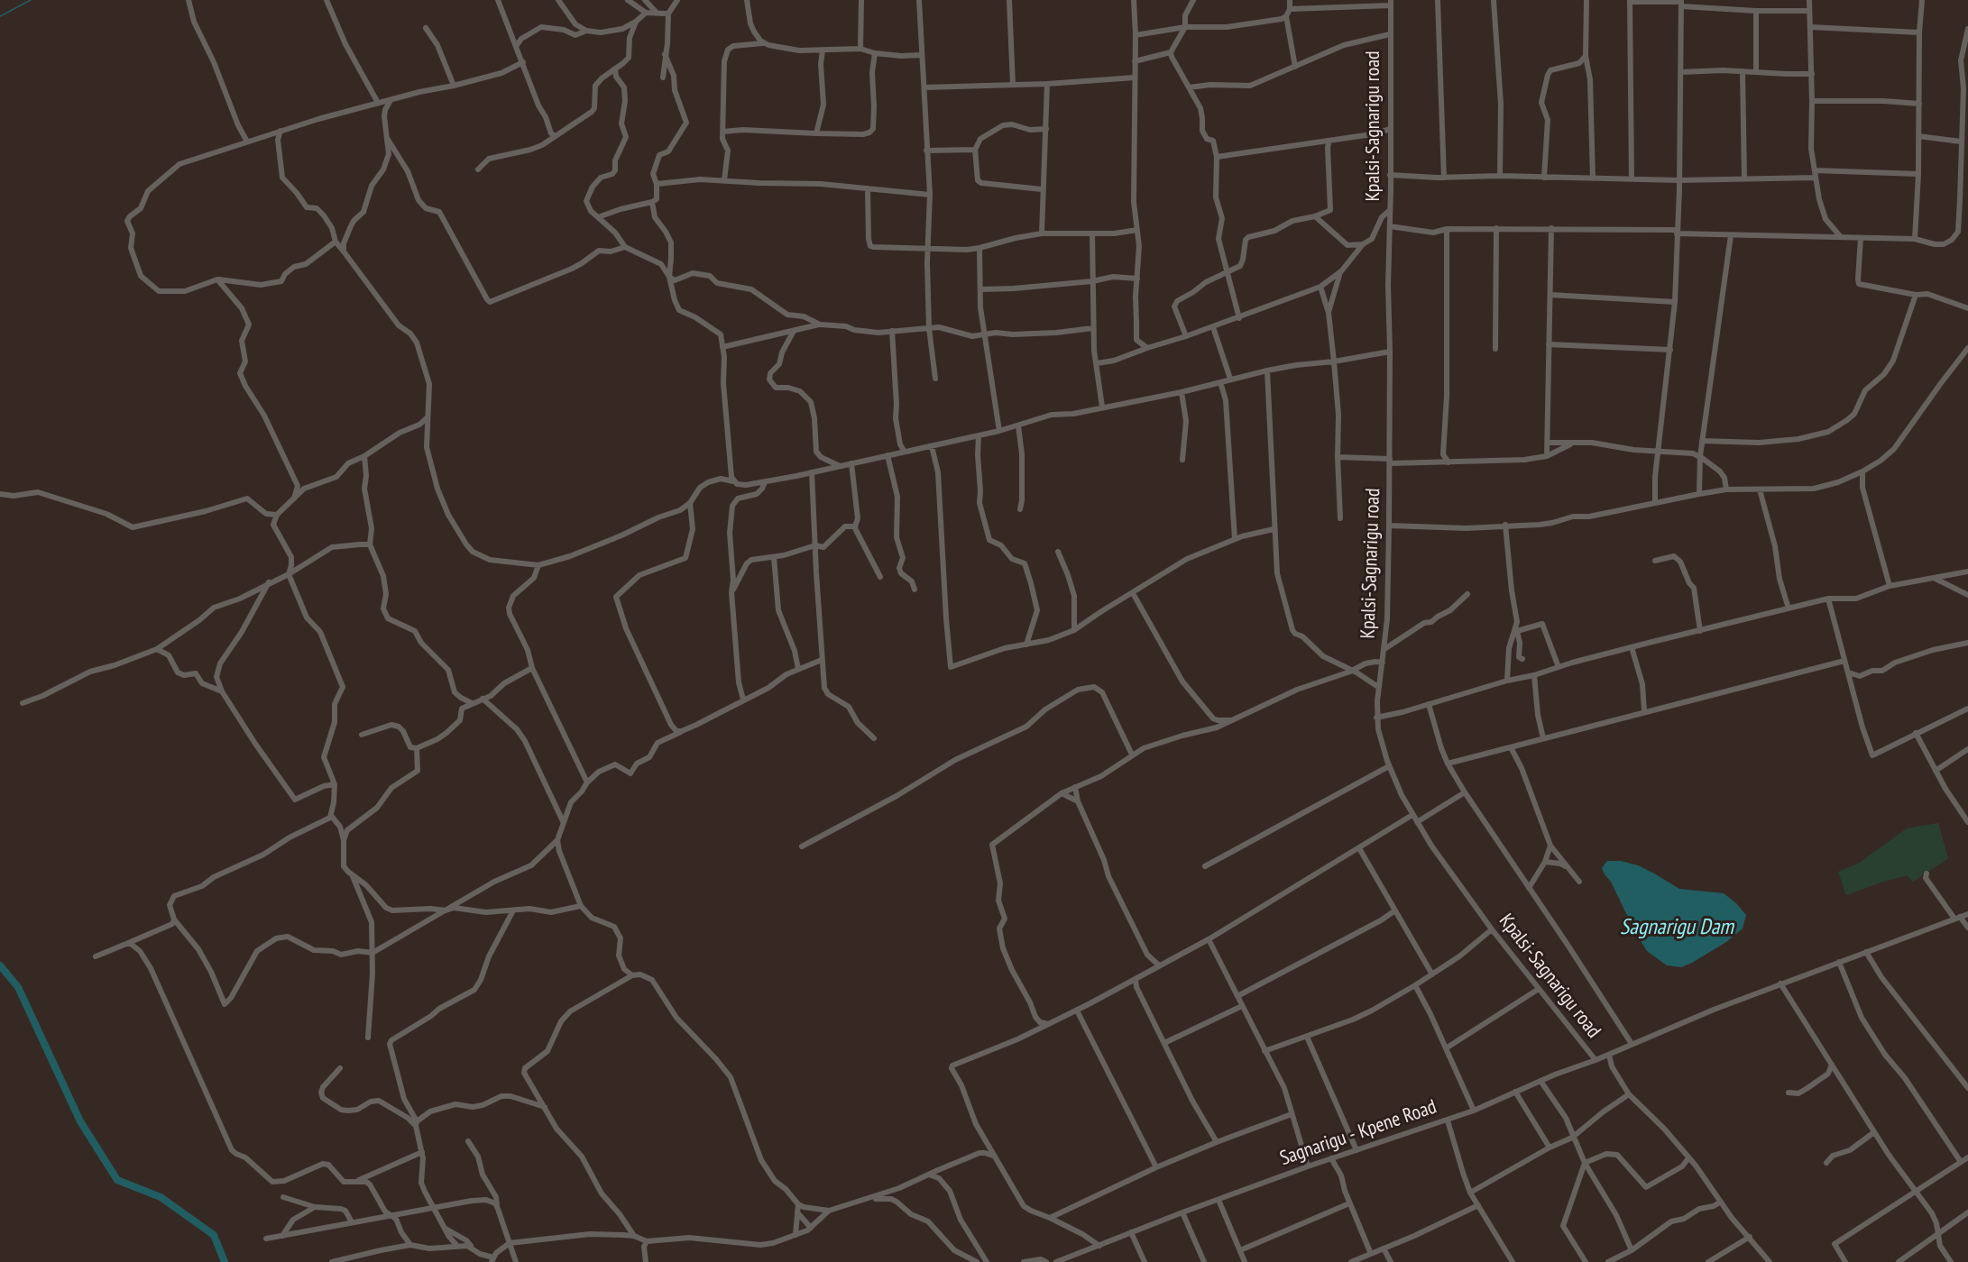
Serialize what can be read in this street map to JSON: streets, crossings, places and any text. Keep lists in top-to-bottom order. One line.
{"streets":{"street":["Kpalsi-Sagnarigu road","Sagnarigu - Kpene Road"]},"crossings":[["Kpalsi-Sagnarigu road","Sagnarigu - Kpene Road"]],"water":["Sagnarigu Dam"]}
